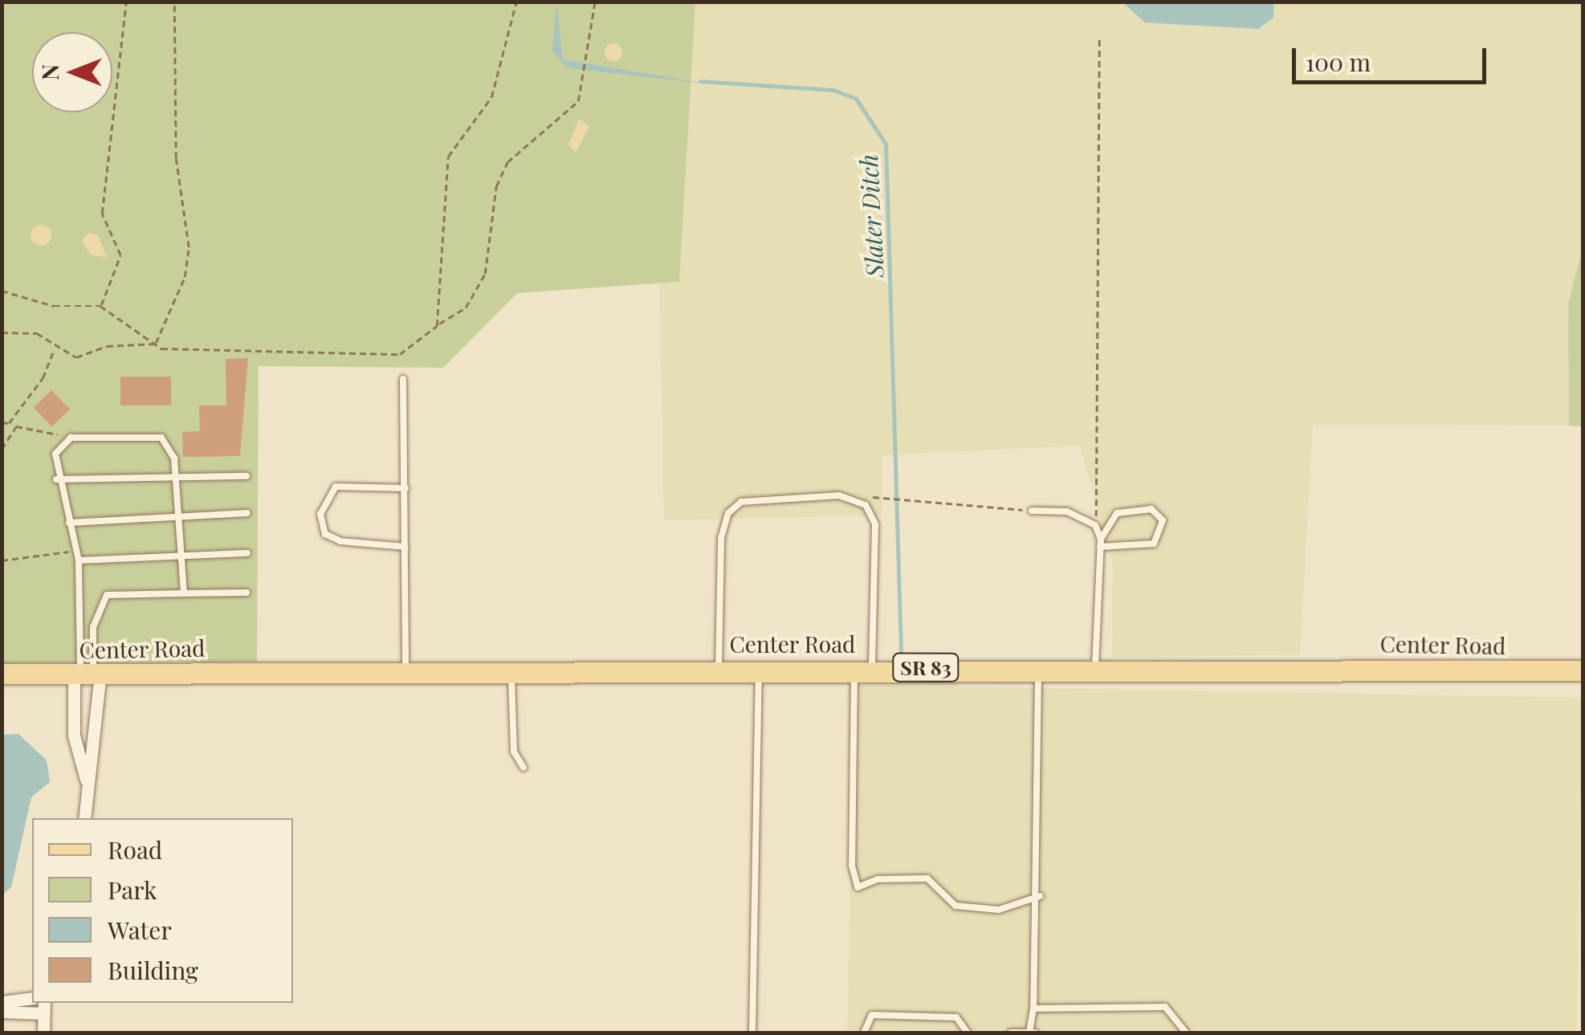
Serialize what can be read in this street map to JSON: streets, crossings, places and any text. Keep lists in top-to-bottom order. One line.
{"streets":{"main road":["Center Road","SR 83"]},"water":["Slater Ditch"],"legend":["Road","Park","Water","Building"],"scale_bar":"100 m","north":"left"}
